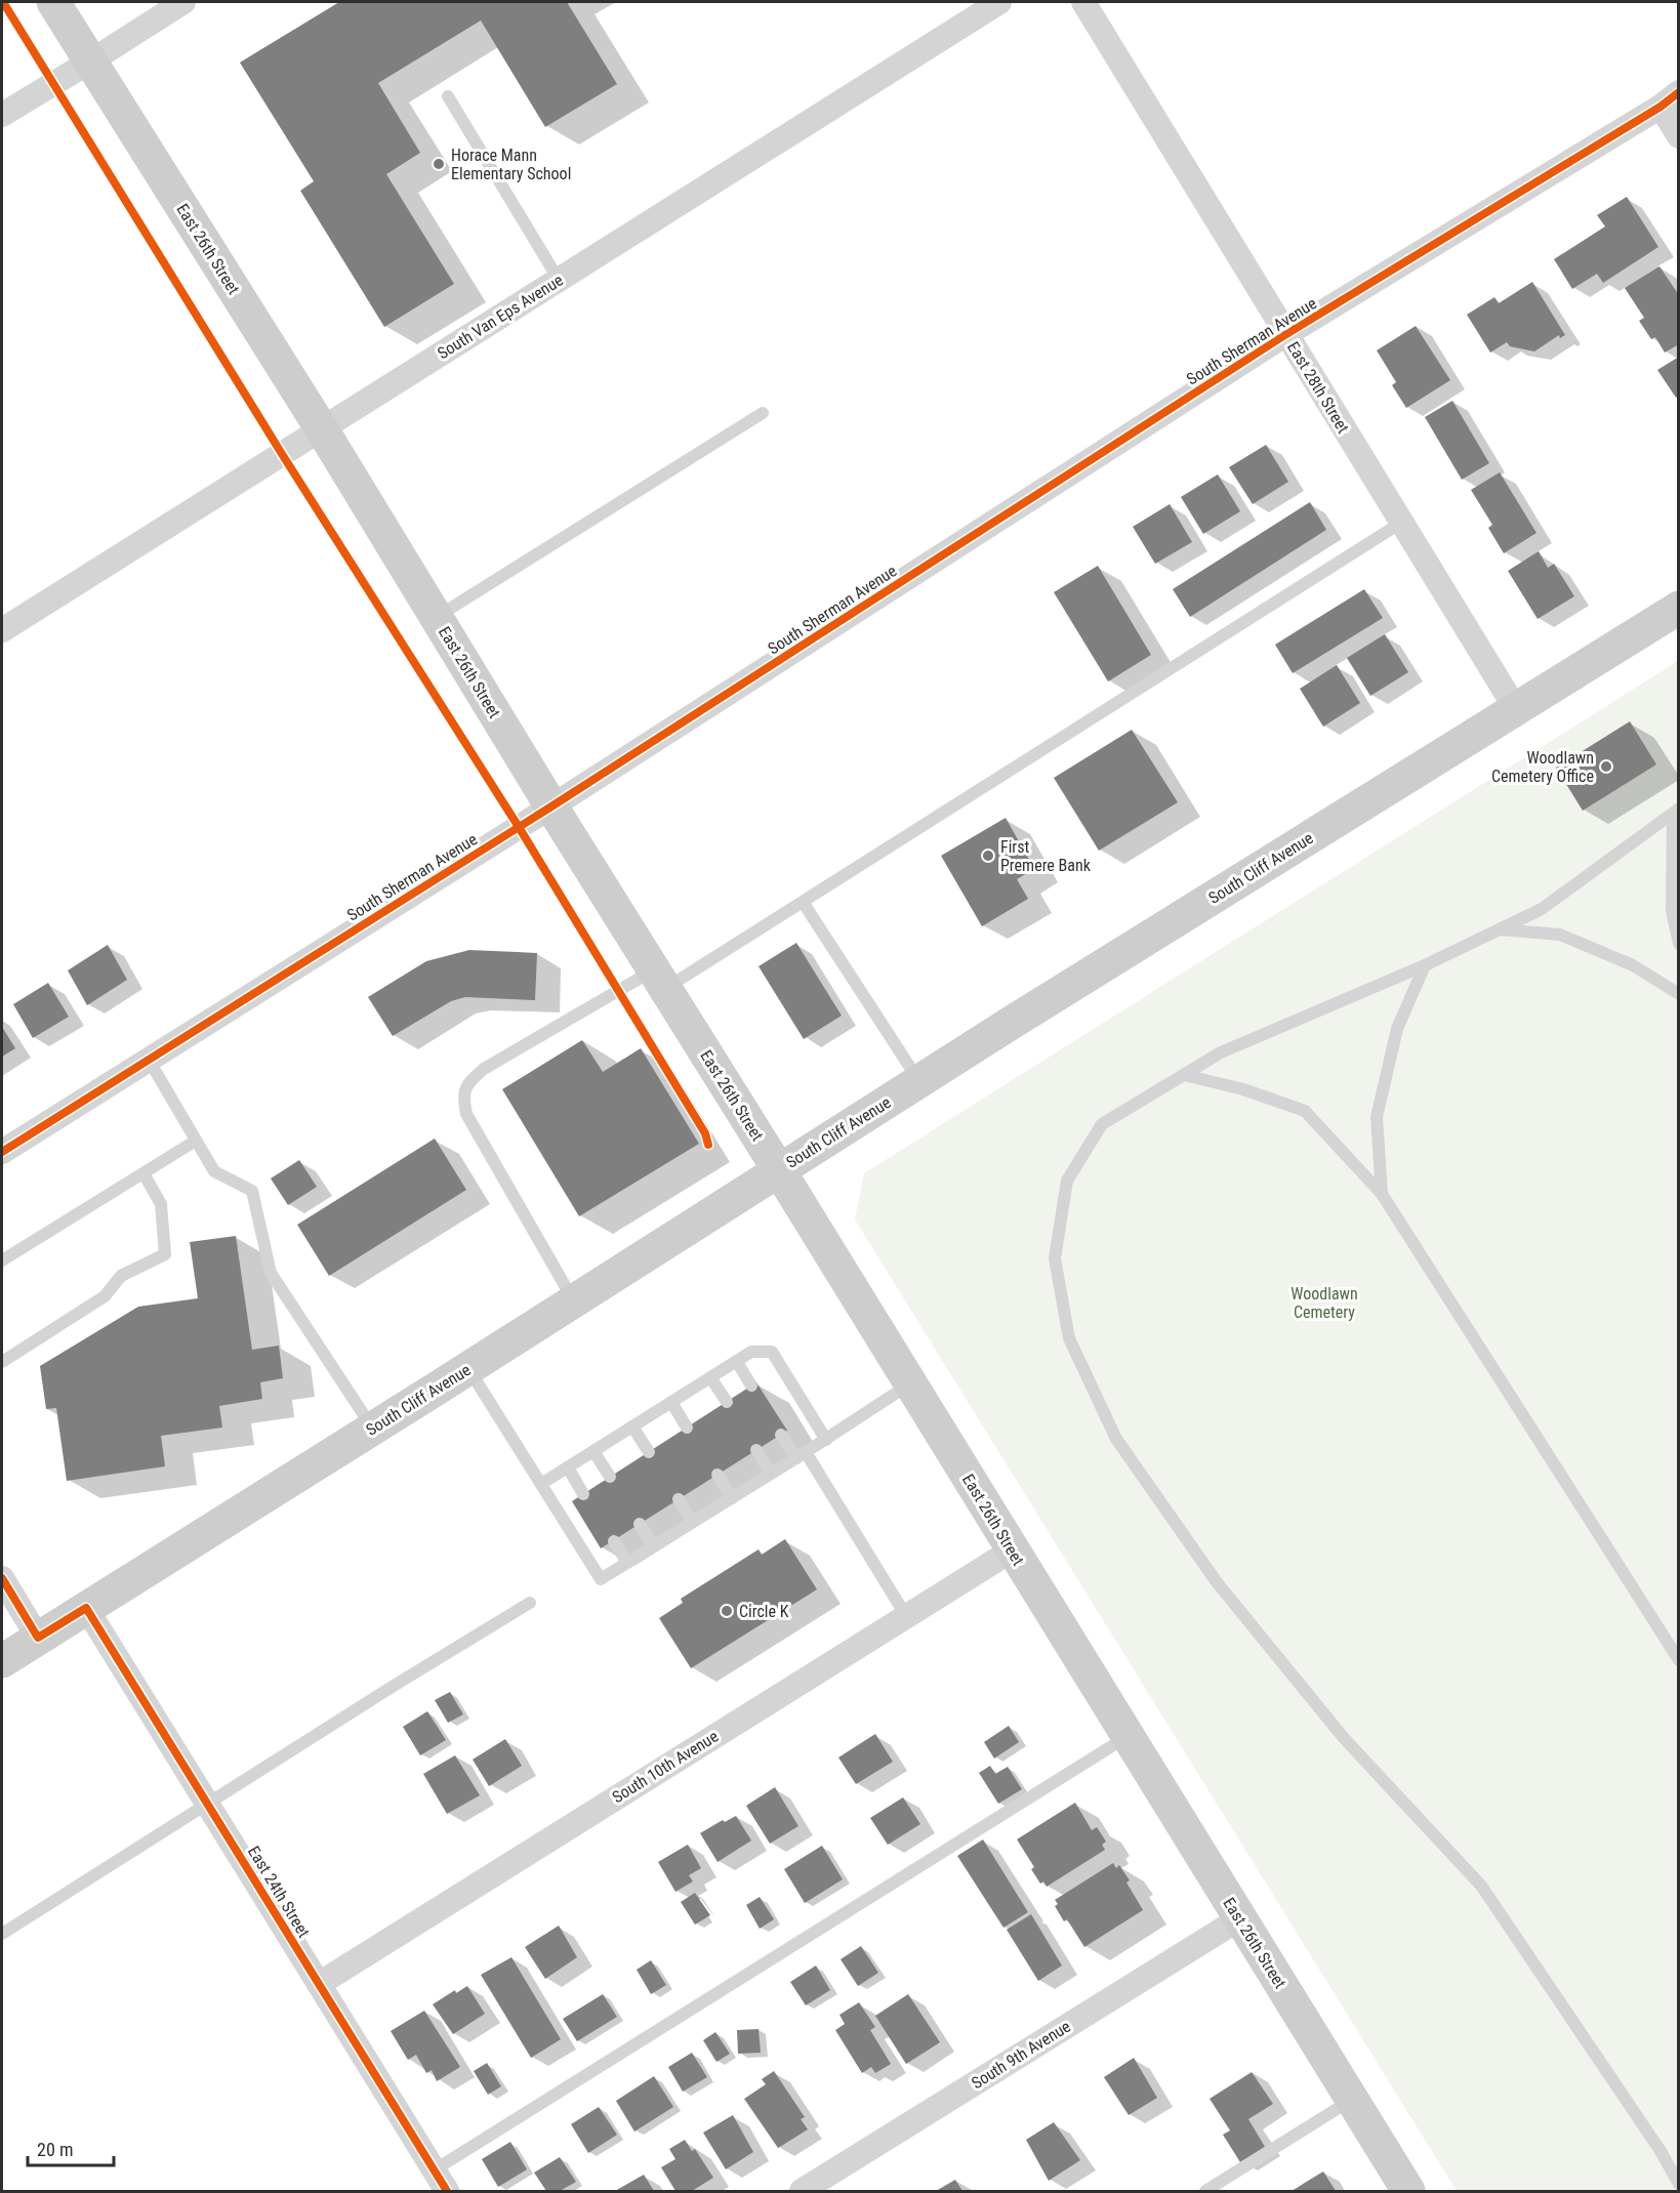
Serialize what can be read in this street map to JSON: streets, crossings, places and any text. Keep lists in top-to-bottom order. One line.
{"streets":{"main road":["East 26th Street","South Cliff Avenue"],"street":["South Van Eps Avenue","South Sherman Avenue","East 28th Street","South 10th Avenue","East 24th Street","South 9th Avenue"]},"crossings":[["East 26th Street","South Van Eps Avenue"],["East 26th Street","South Sherman Avenue"],["East 26th Street","South Cliff Avenue"],["East 26th Street","South 10th Avenue"],["East 26th Street","South 9th Avenue"],["South Sherman Avenue","East 28th Street"],["East 28th Street","South Cliff Avenue"],["South Cliff Avenue","East 24th Street"],["South 10th Avenue","East 24th Street"]],"parks":["Woodlawn Cemetery"],"places":["Horace Mann Elementary School","Woodlawn Cemetery Office","First Premere Bank","Circle K"],"scale_bar":"20 m"}
